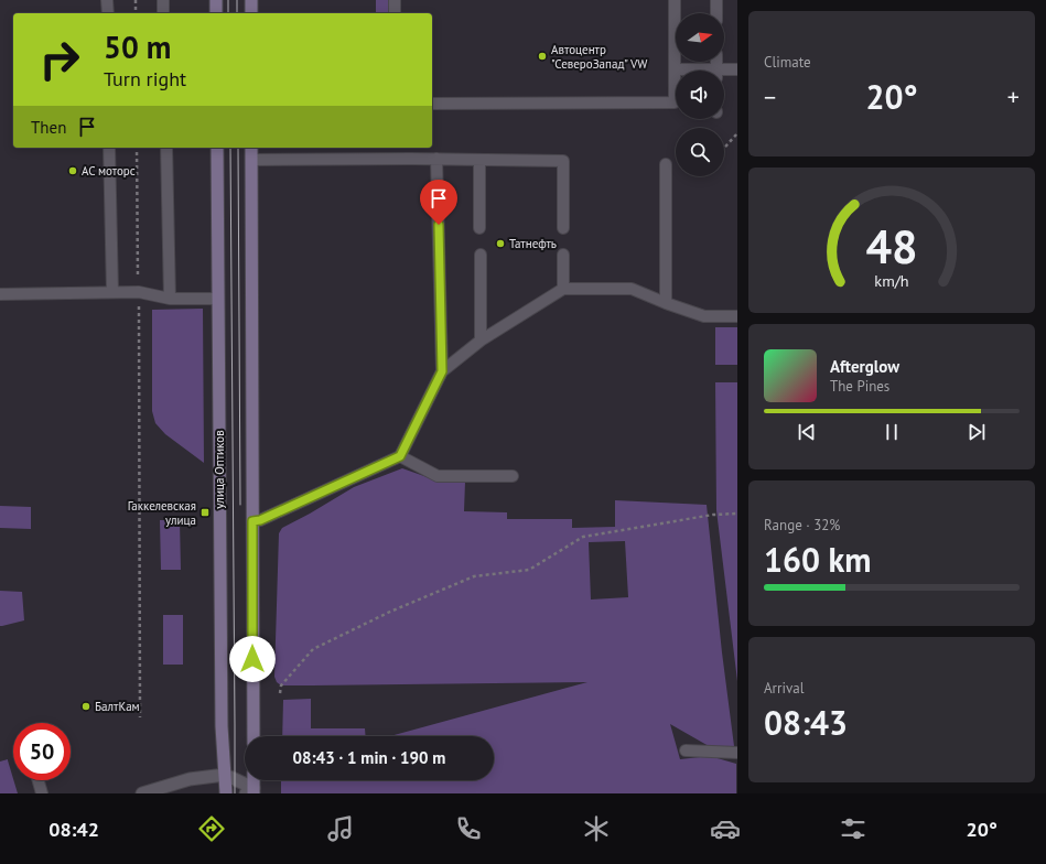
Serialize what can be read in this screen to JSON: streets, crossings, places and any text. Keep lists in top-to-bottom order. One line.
{"streets":{"main road":["улица Оптиков"]},"places":{"other":["Автоцентр \"СевероЗапад\" VW","АС моторс","Татнефть","БалтКам"],"transit":["Гаккелевская улица"]},"north":"right","page":{"tile":["Climate",["Range · 32%","160 km"],["Arrival","08:43"]],"turn":["50 m","Turn right"],"heat":["−","20°","+"],"then":"Then","song":["Afterglow","The Pines"],"limit":"50","trip":"08:43 · 1 min · 190 m","tabs":["08:42","20°"],"gauge":["48","km/h"]}}
